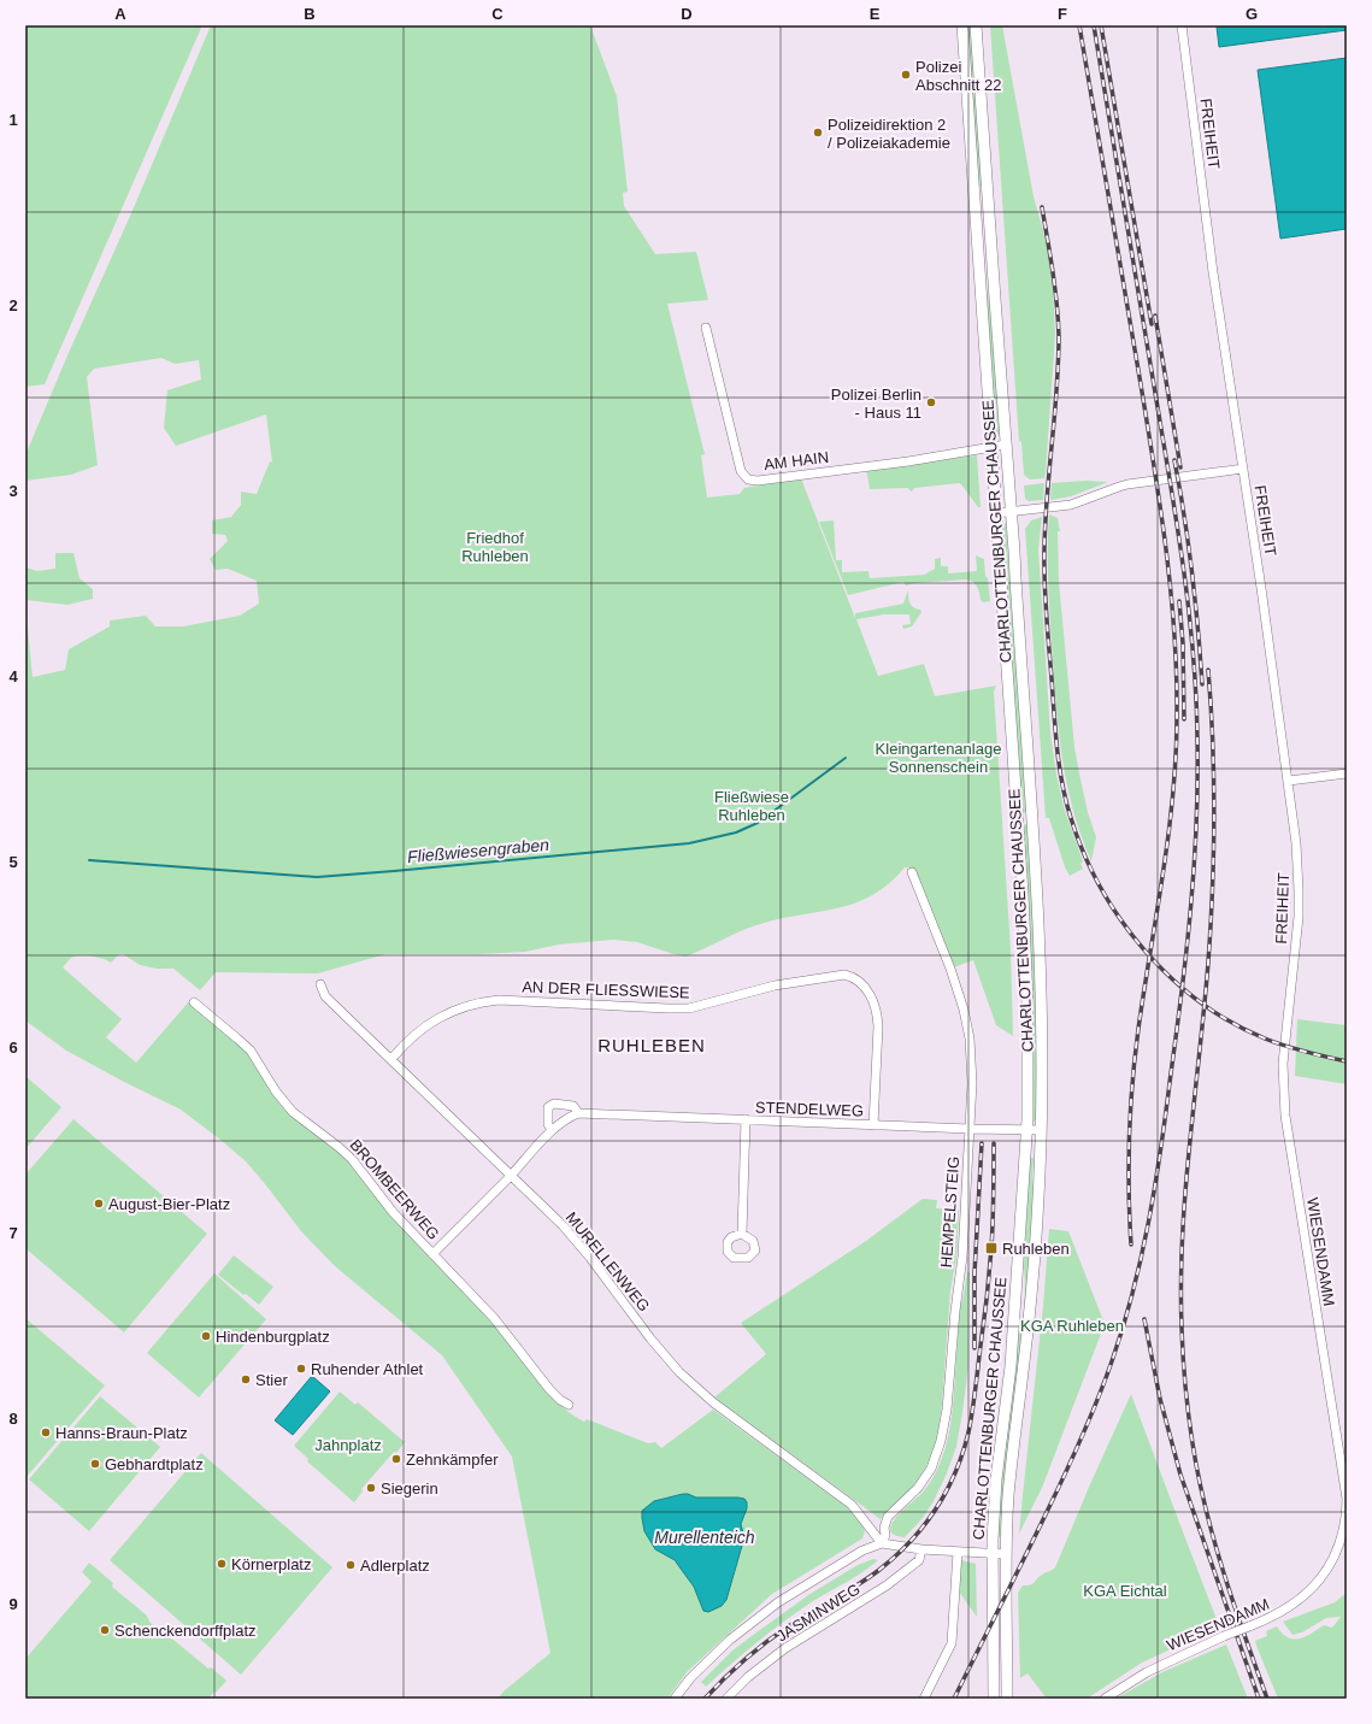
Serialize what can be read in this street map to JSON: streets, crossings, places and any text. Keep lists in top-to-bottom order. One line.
{"streets":{"main road":["CHARLOTTENBURGER CHAUSSEE"],"street":["FREIHEIT","AM HAIN","AN DER FLIESSWIESE","STENDELWEG","BROMBEERWEG","HEMPELSTEIG","WIESENDAMM","MURELLENWEG","JASMINWEG"]},"crossings":[["FREIHEIT","WIESENDAMM"],["AM HAIN","CHARLOTTENBURGER CHAUSSEE"],["CHARLOTTENBURGER CHAUSSEE","STENDELWEG"],["AN DER FLIESSWIESE","STENDELWEG"],["AN DER FLIESSWIESE","MURELLENWEG"],["STENDELWEG","HEMPELSTEIG"],["HEMPELSTEIG","MURELLENWEG"]],"districts":["RUHLEBEN"],"water":["Fließwiesengraben","Murellenteich"],"parks":["Friedhof Ruhleben","Kleingartenanlage Sonnenschein","Fließwiese Ruhleben","KGA Ruhleben","Jahnplatz","KGA Eichtal"],"places":{"other":["Polizei Abschnitt 22","Polizeidirektion 2 / Polizeiakademie","Polizei Berlin - Haus 11","August-Bier-Platz","Hindenburgplatz","Ruhender Athlet","Stier","Hanns-Braun-Platz","Zehnkämpfer","Gebhardtplatz","Siegerin","Körnerplatz","Adlerplatz","Schenckendorffplatz"],"transit":["Ruhleben"]},"grid":{"columns":["A","B","C","D","E","F","G"],"rows":["1","2","3","4","5","6","7","8","9"]}}
